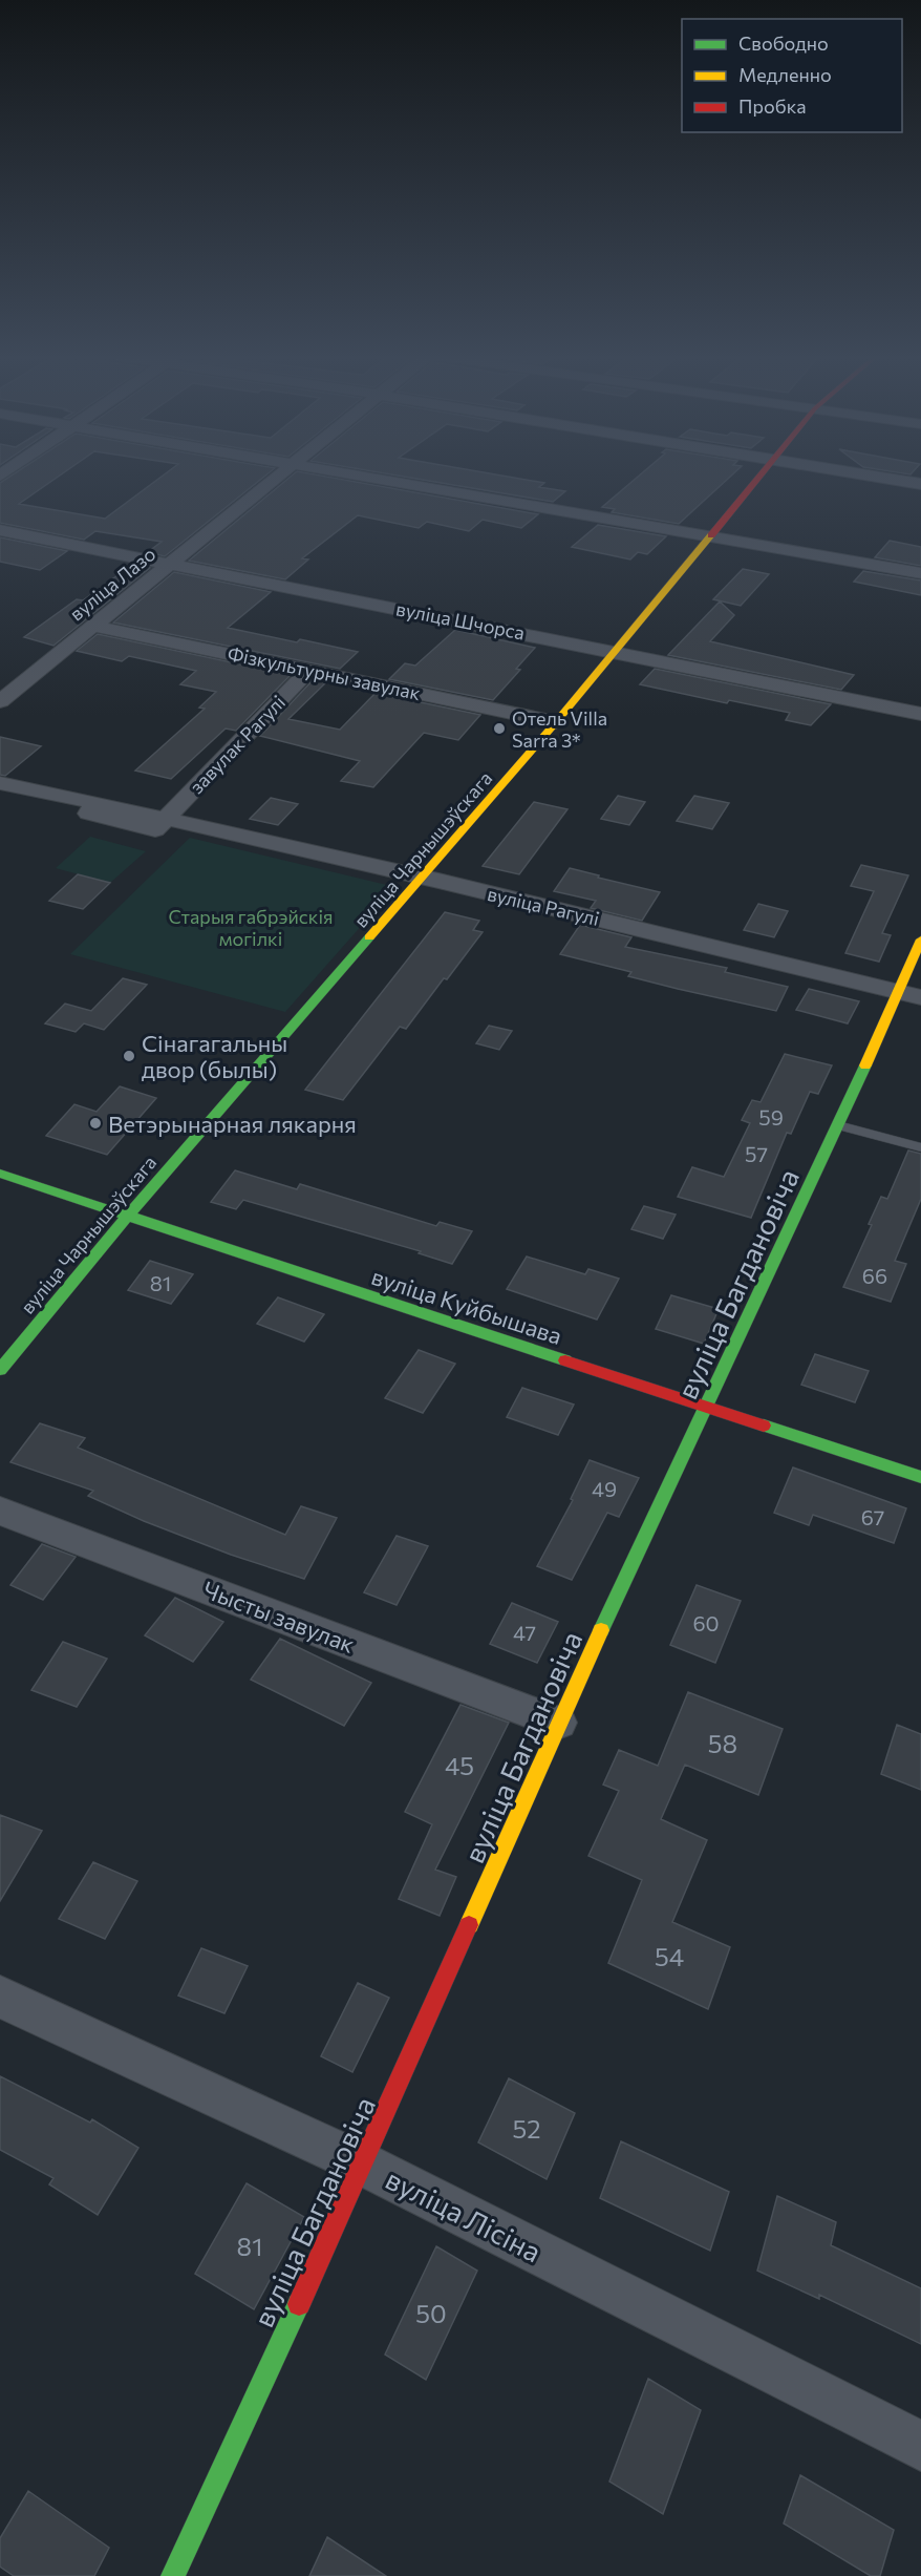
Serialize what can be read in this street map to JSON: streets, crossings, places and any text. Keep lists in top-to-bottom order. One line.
{"streets":{"main road":["вуліца Чарнышэўскага","вуліца Багдановіча","вуліца Куйбышава"],"street":["вуліца Лазо","вуліца Шчорса","Фізкультурны завулак","завулак Рагулі","вуліца Рагулі","Чысты завулак","вуліца Лісіна"]},"crossings":[["вуліца Лазо","вуліца Шчорса"],["вуліца Лазо","Фізкультурны завулак"],["вуліца Шчорса","вуліца Чарнышэўскага"],["Фізкультурны завулак","завулак Рагулі"],["Фізкультурны завулак","вуліца Чарнышэўскага"],["завулак Рагулі","вуліца Рагулі"],["вуліца Чарнышэўскага","вуліца Рагулі"],["вуліца Чарнышэўскага","вуліца Куйбышава"],["вуліца Рагулі","вуліца Багдановіча"],["вуліца Багдановіча","вуліца Куйбышава"],["вуліца Багдановіча","Чысты завулак"],["вуліца Багдановіча","вуліца Лісіна"]],"parks":["Старыя габрэйскія могілкі"],"places":["Отель Villa Sarra 3*","Сінагагальны двор (былы)","Ветэрынарная лякарня"],"house_numbers":["59","57","66","81","49","67","60","47","58","45","54","52","81","50"],"legend":["Свободно","Медленно","Пробка"]}
